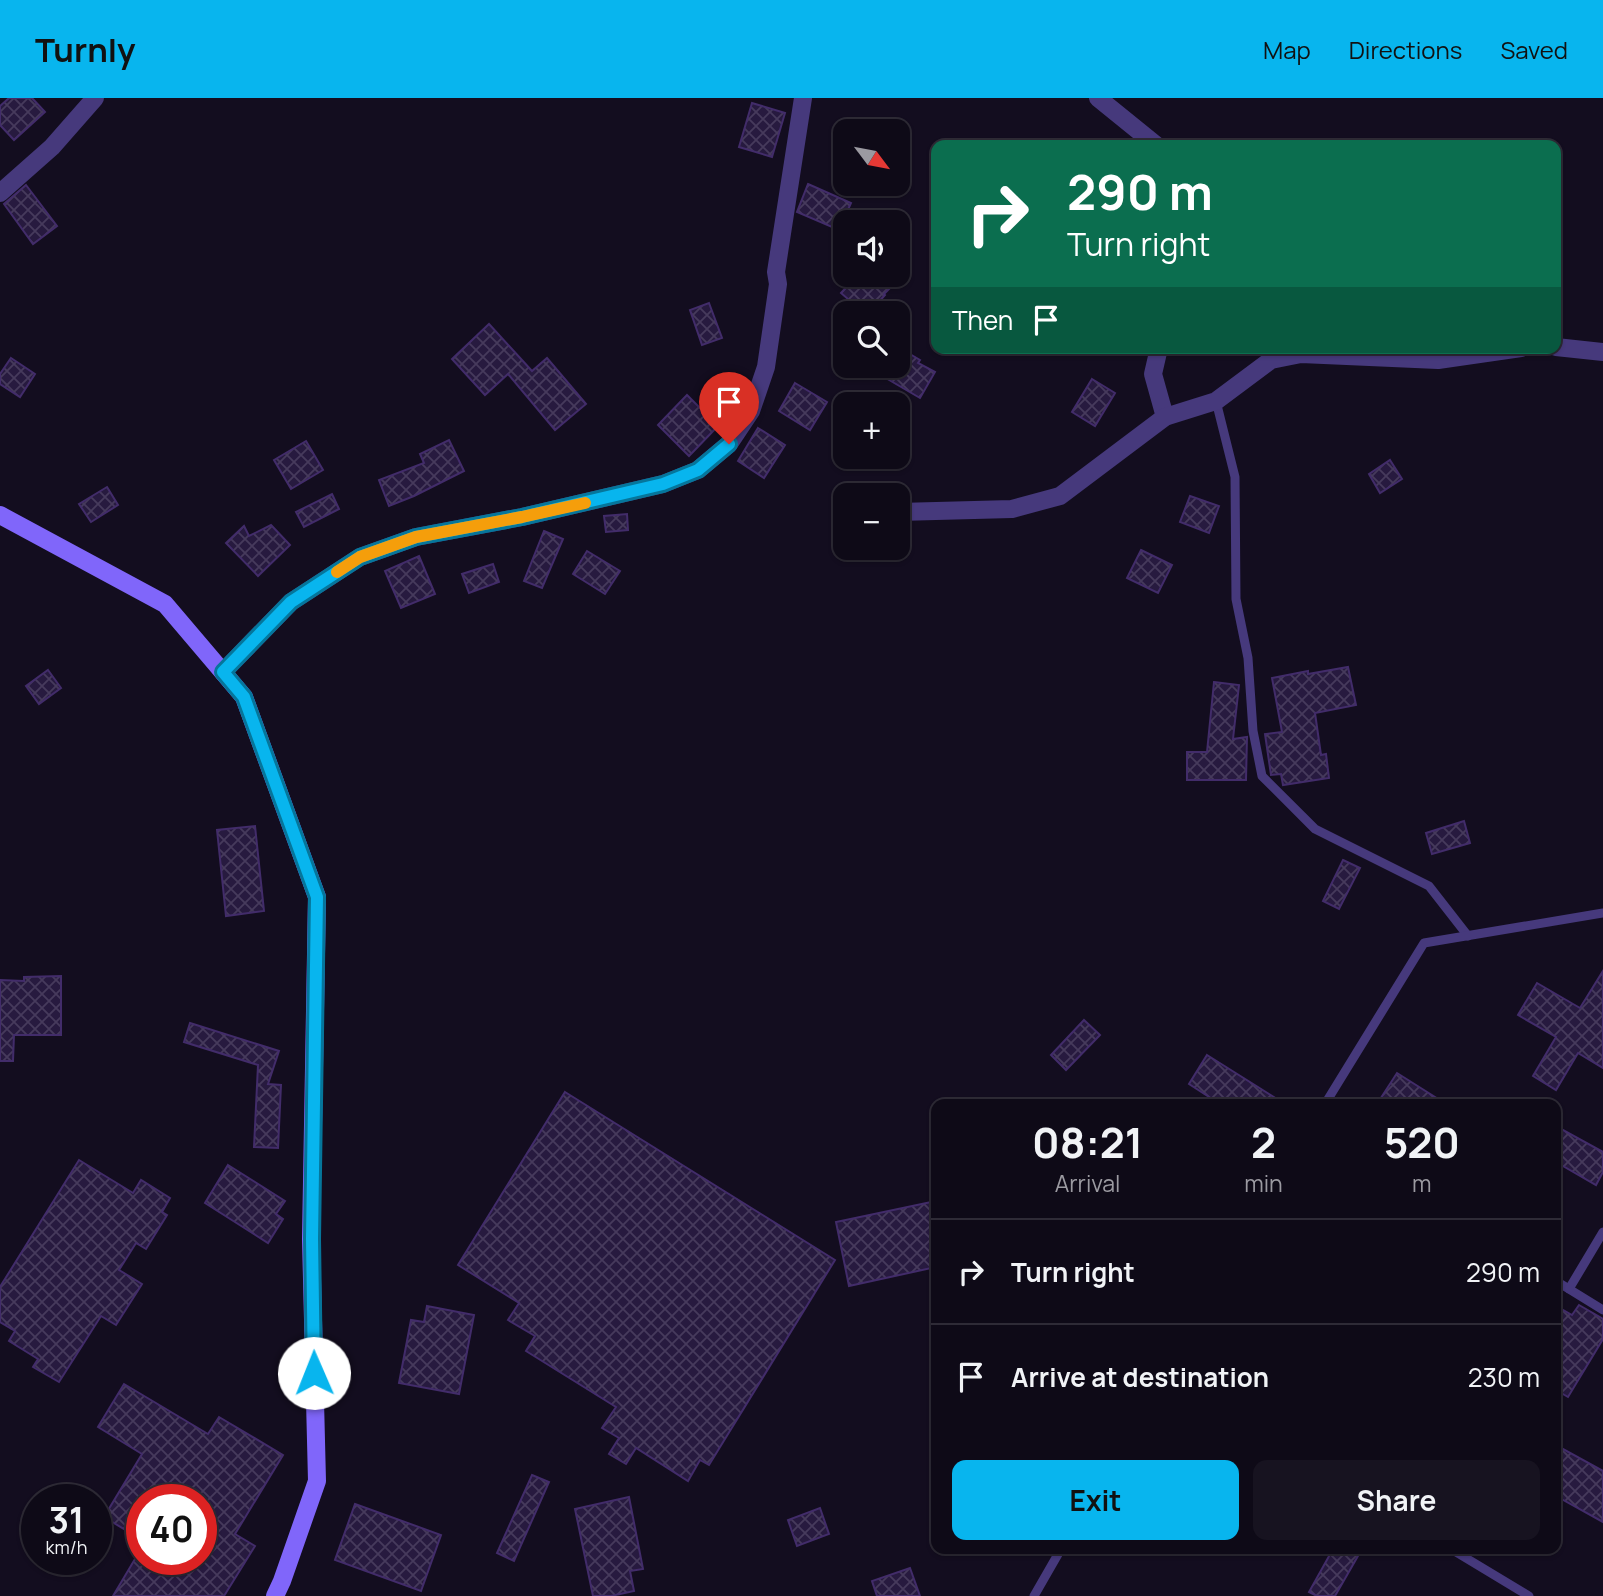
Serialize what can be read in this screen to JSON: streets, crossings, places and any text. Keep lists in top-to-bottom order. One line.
{"north":"bottom right","page":{"header":"Turnly","nav":["Map","Directions","Saved"],"map_buttons":["+","−"],"turn":["290 m","Turn right"],"then":"Then","eta":["08:21","Arrival","2","min","520","m"],"list":[{"name":"Turn right","value":"290 m"},{"name":"Arrive at destination","value":"230 m"}],"buttons":["Exit","Share"],"speed":"31 km/h","limit":"40"}}
